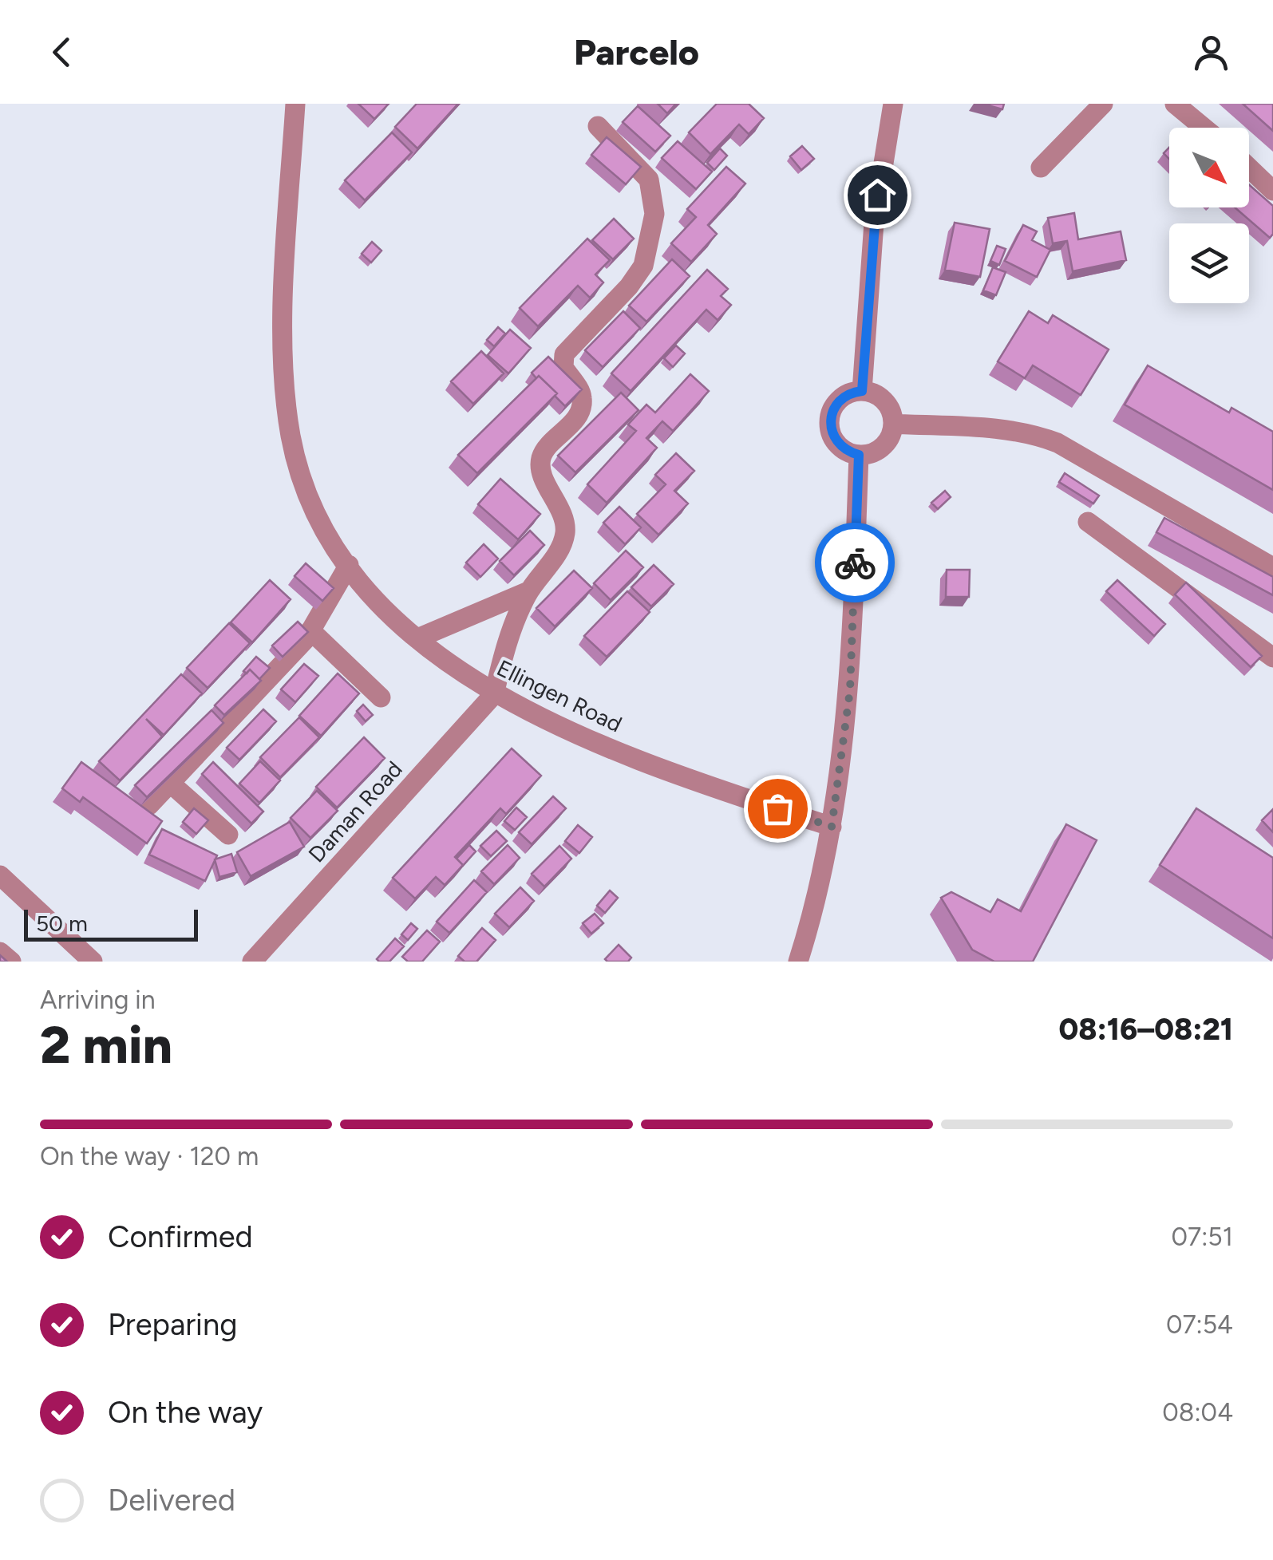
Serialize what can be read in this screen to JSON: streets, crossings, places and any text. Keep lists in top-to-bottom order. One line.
{"streets":{"street":["Ellingen Road","Daman Road"]},"crossings":[["Ellingen Road","Daman Road"]],"scale_bar":"50 m","north":"bottom right","page":{"header":"Parcelo","scale":"50 m","heading":["2 min","Arriving in","08:16–08:21"],"bar":"On the way · 120 m","list":[["Confirmed","07:51"],["Preparing","07:54"],["On the way","08:04"],"Delivered"]}}
